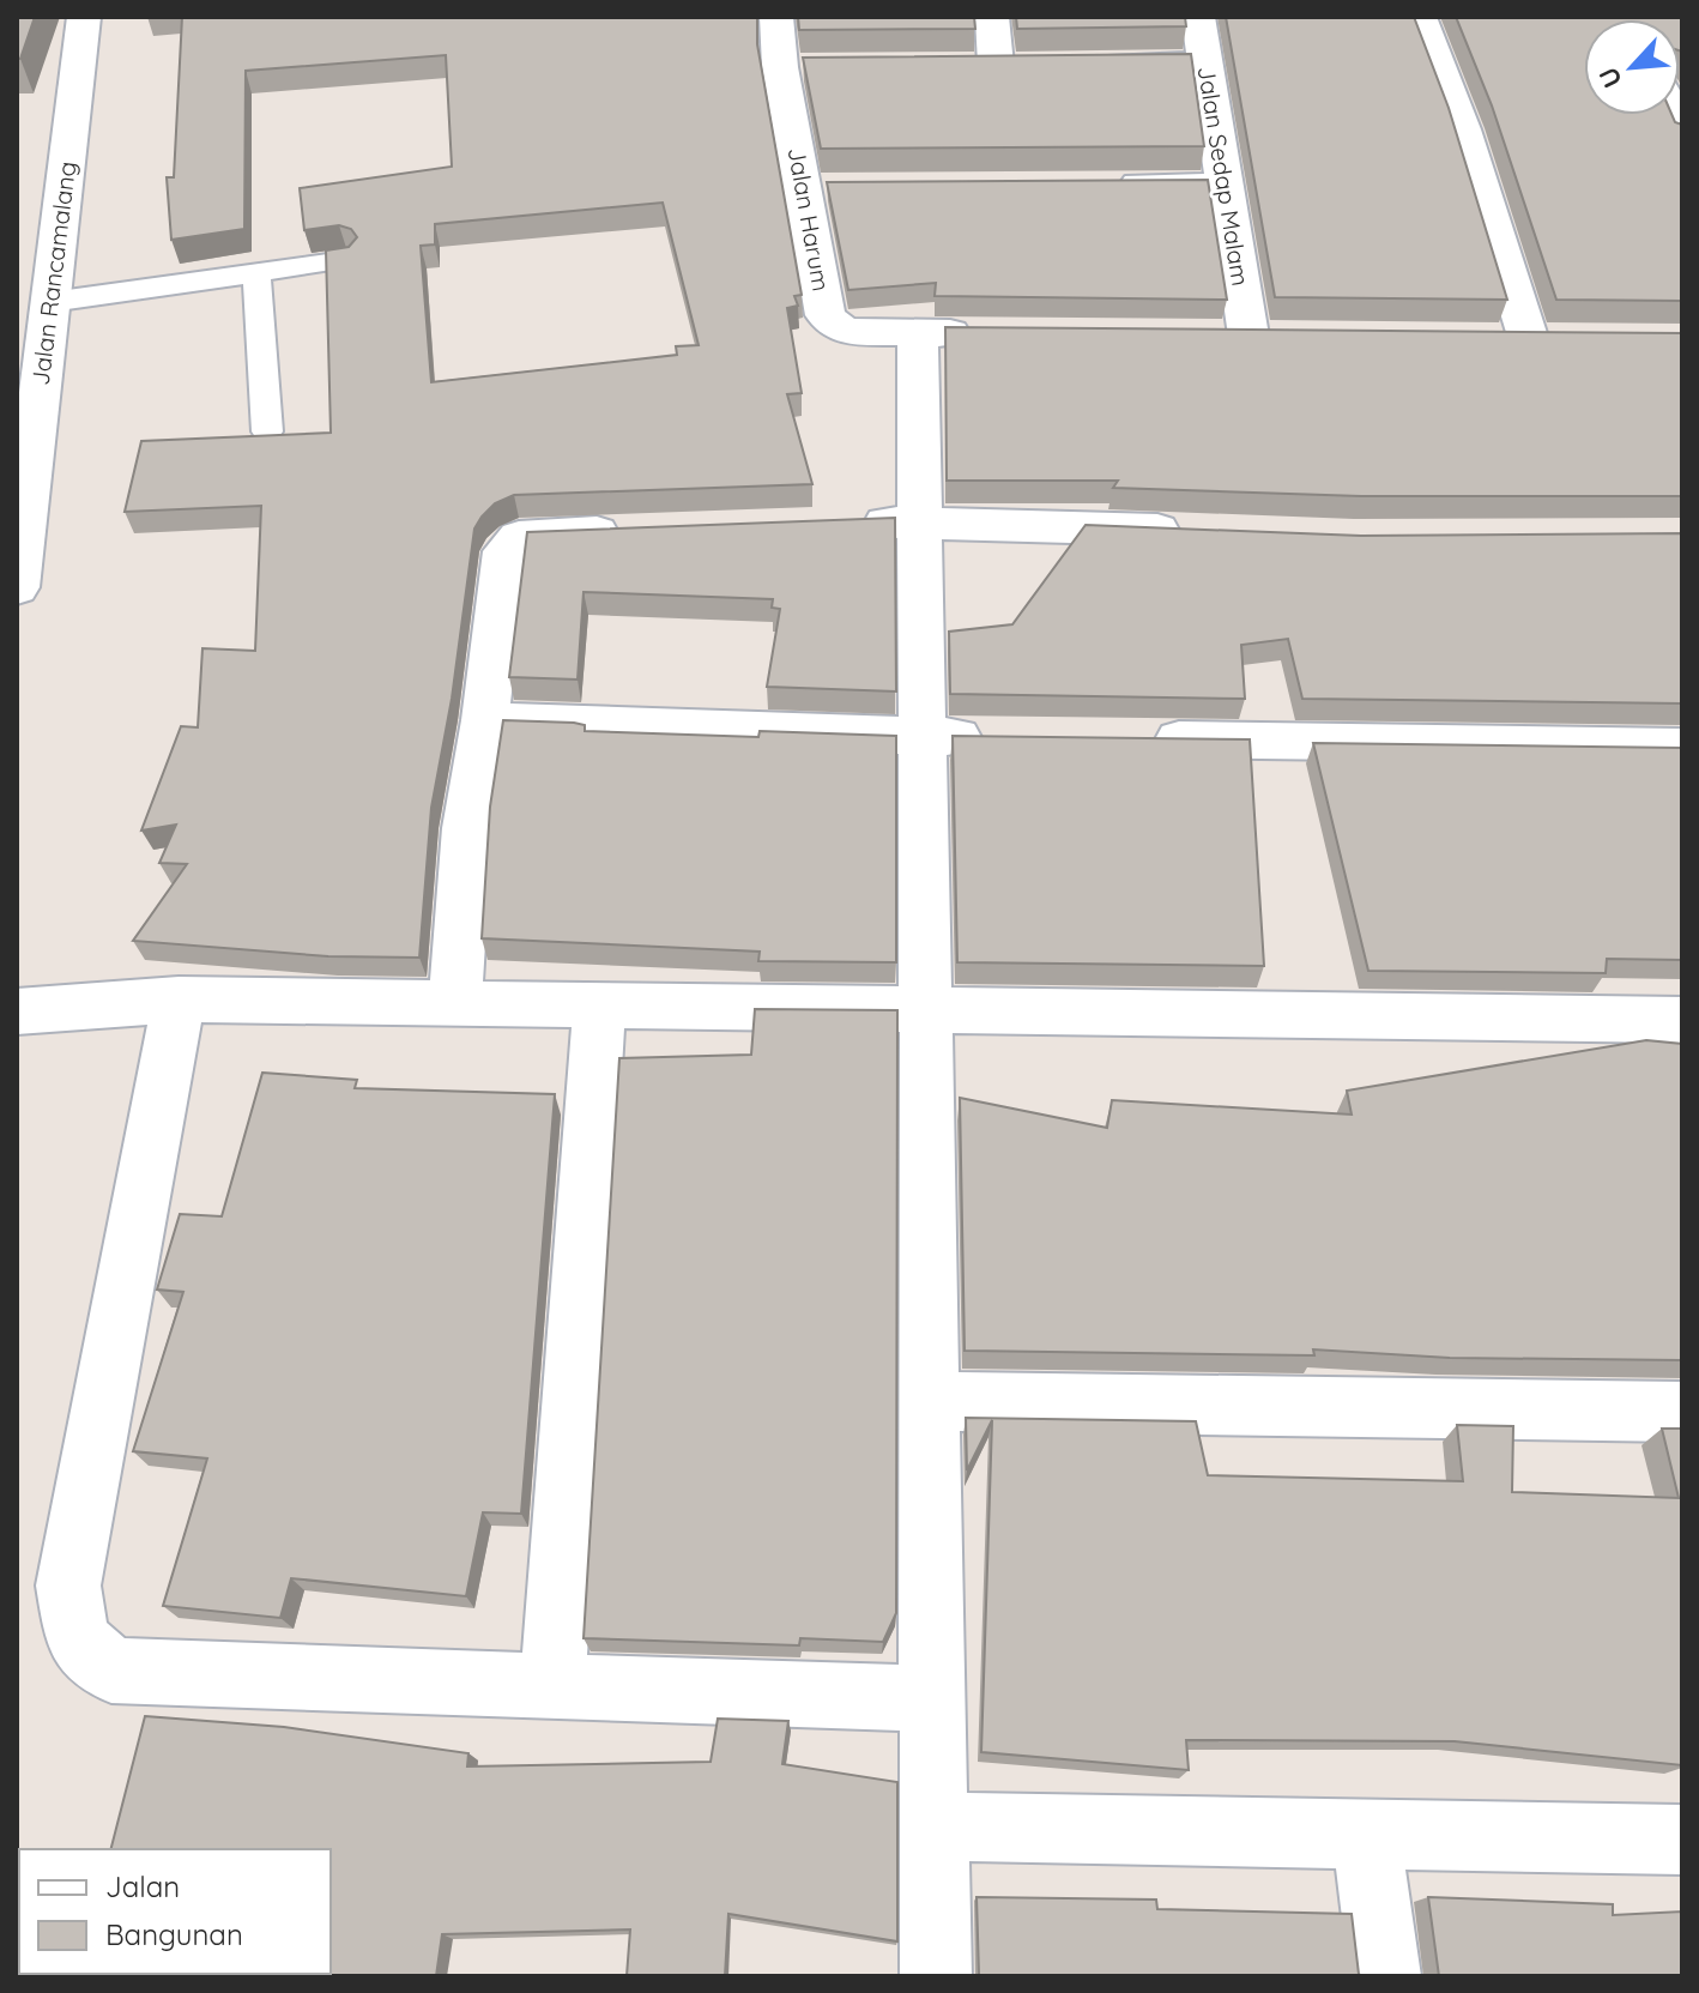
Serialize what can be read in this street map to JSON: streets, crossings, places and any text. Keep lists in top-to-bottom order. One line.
{"streets":{"street":["Jalan Sedap Malam","Jalan Harum","Jalan Rancamalang"]},"legend":["Jalan","Bangunan"],"north":"bottom left"}
